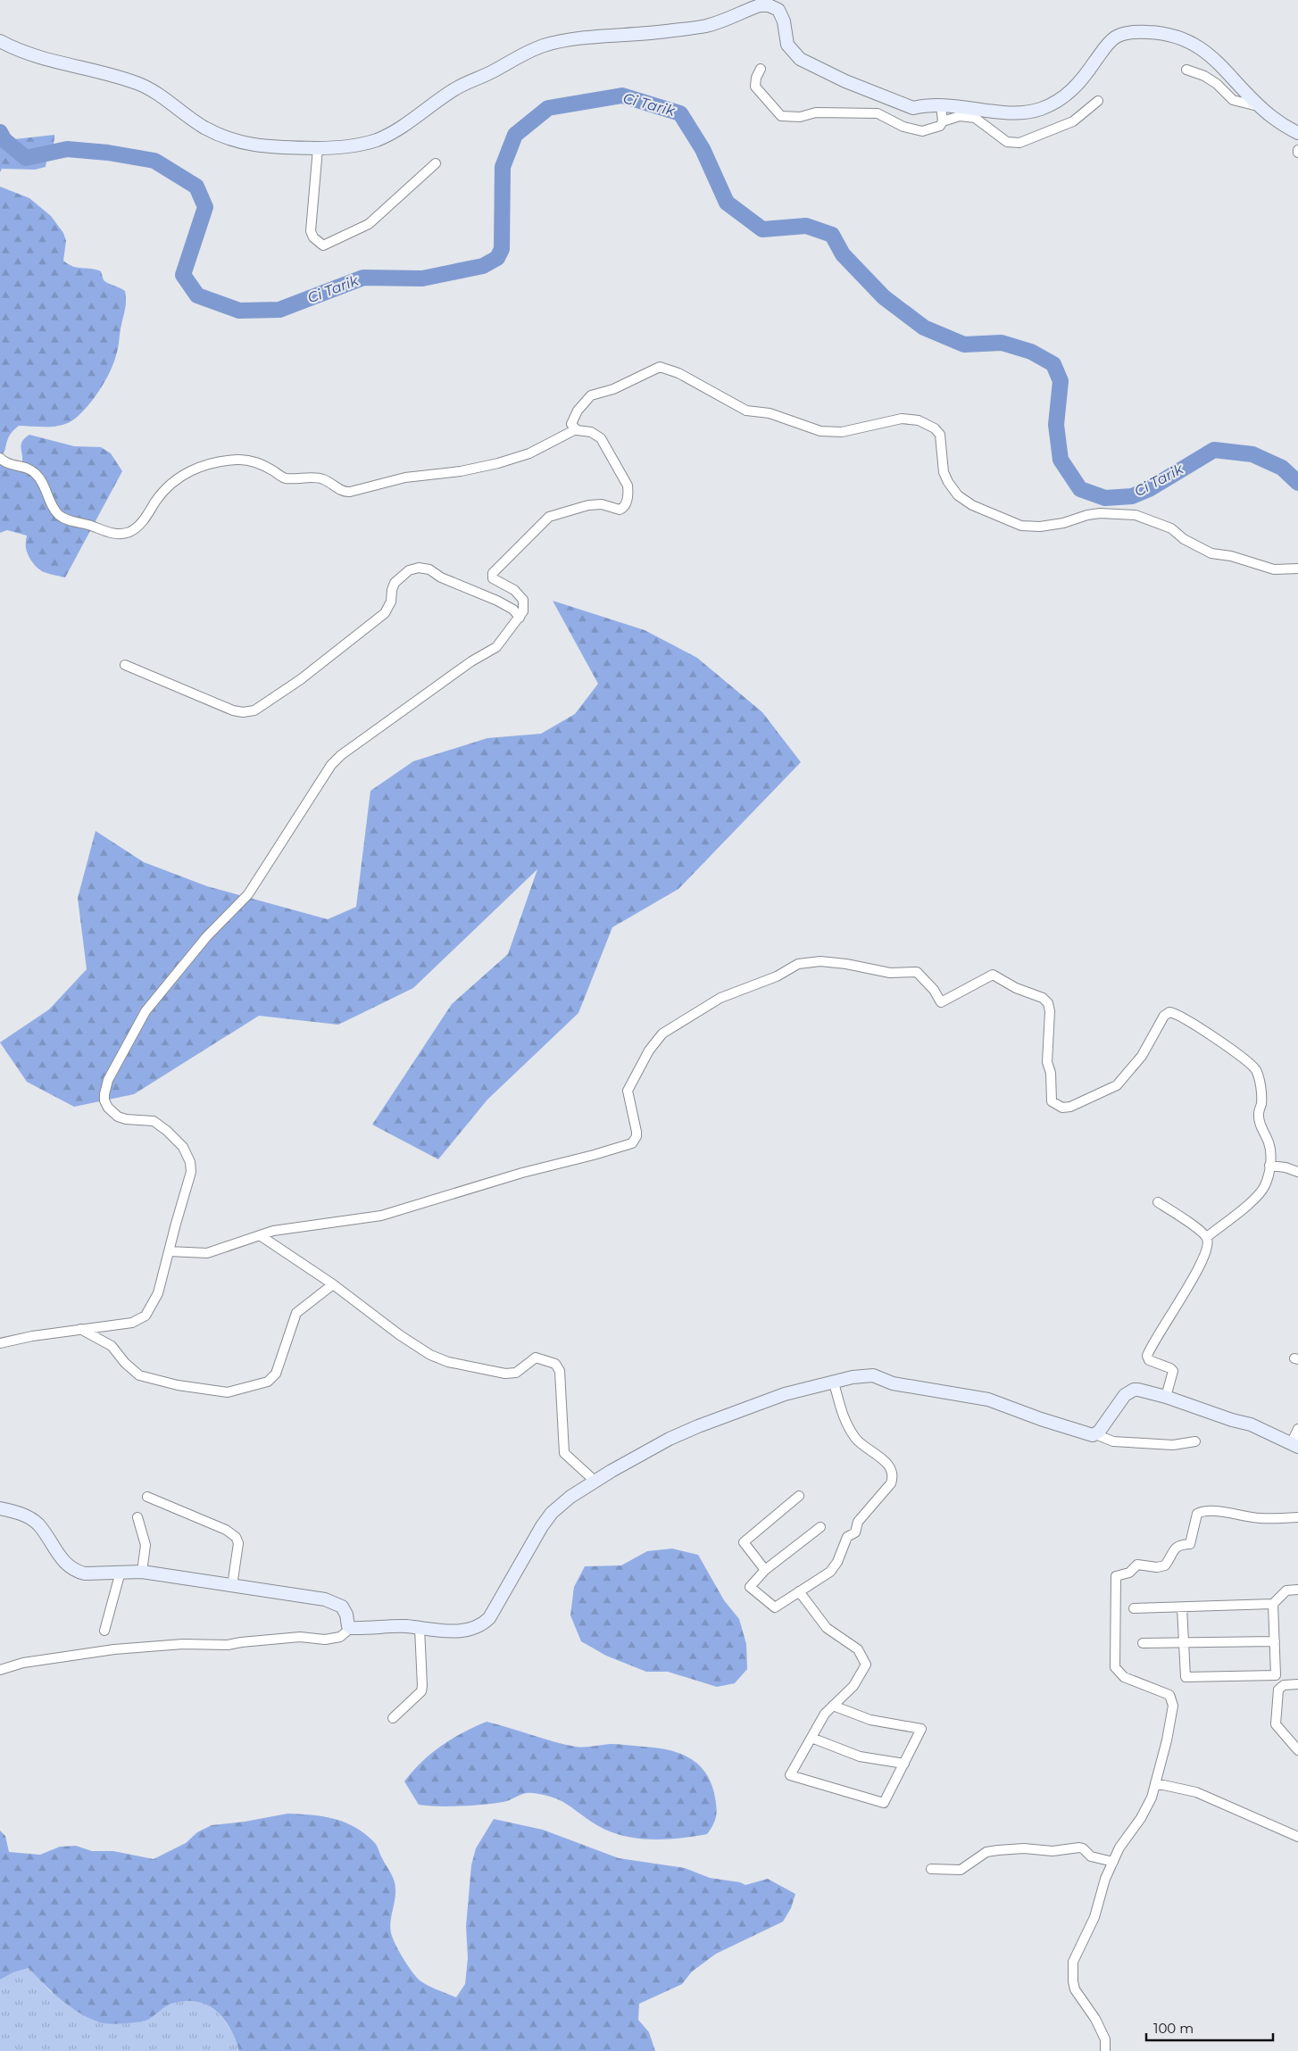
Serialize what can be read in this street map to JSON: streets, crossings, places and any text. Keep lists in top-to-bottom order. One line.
{"water":["Ci Tarik"],"scale_bar":"100 m"}
